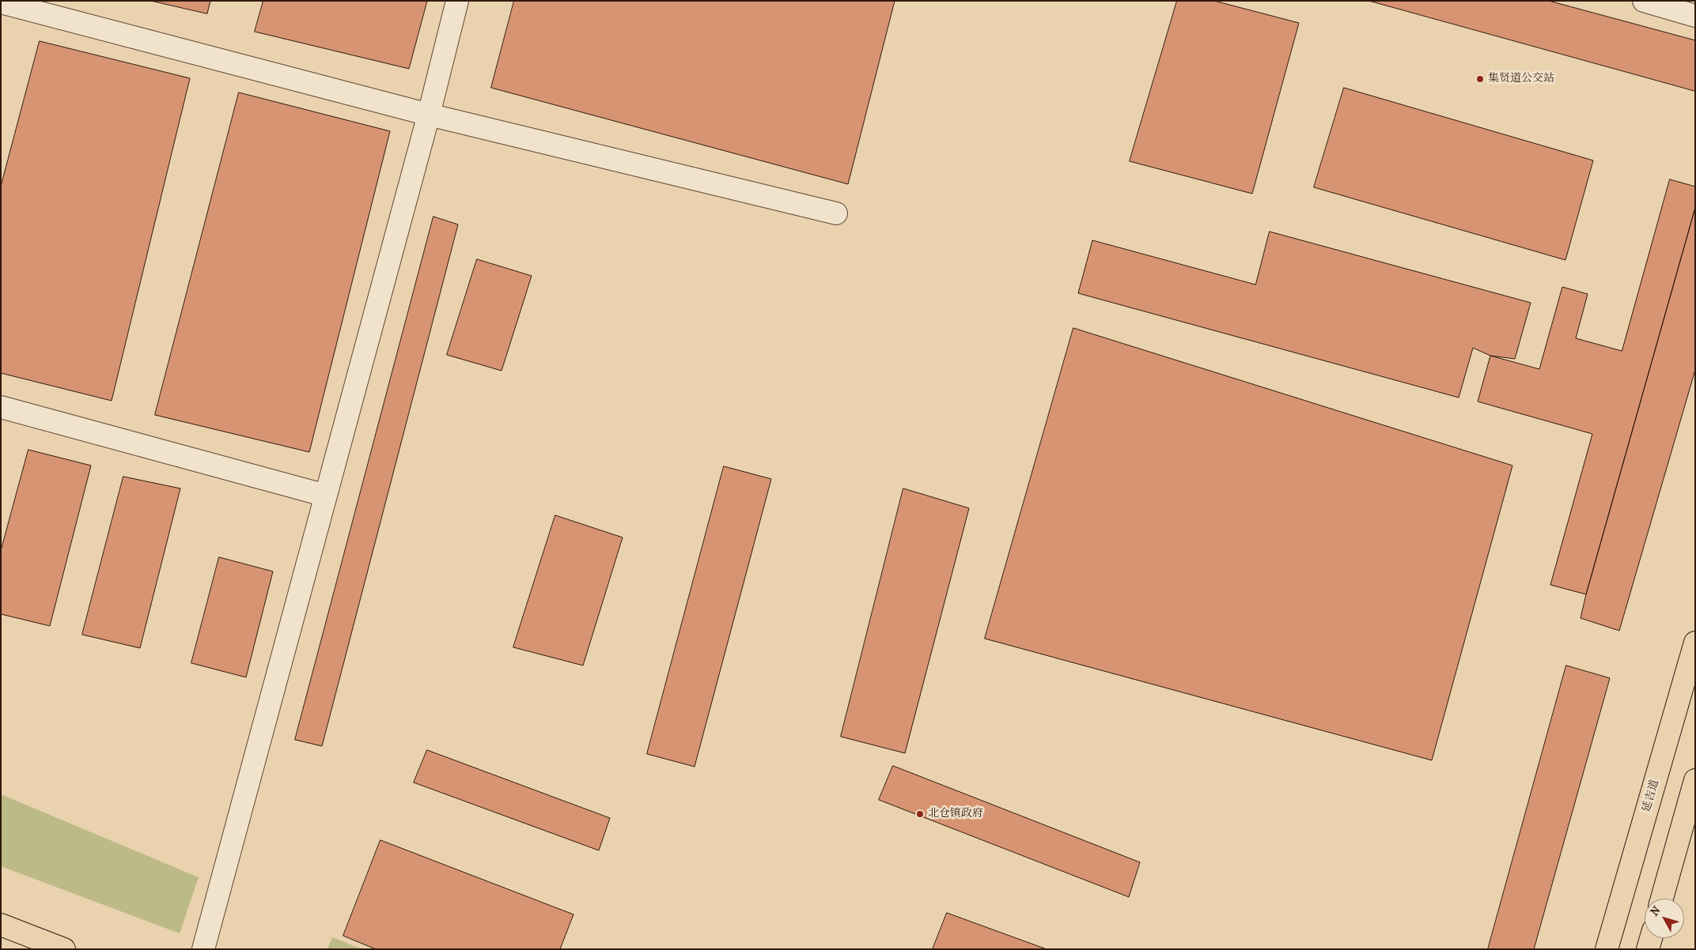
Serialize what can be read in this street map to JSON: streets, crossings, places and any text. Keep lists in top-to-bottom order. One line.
{"streets":{"main road":["延吉道"]},"places":["集贤道公交站","北仓镇政府"],"north":"top left"}
